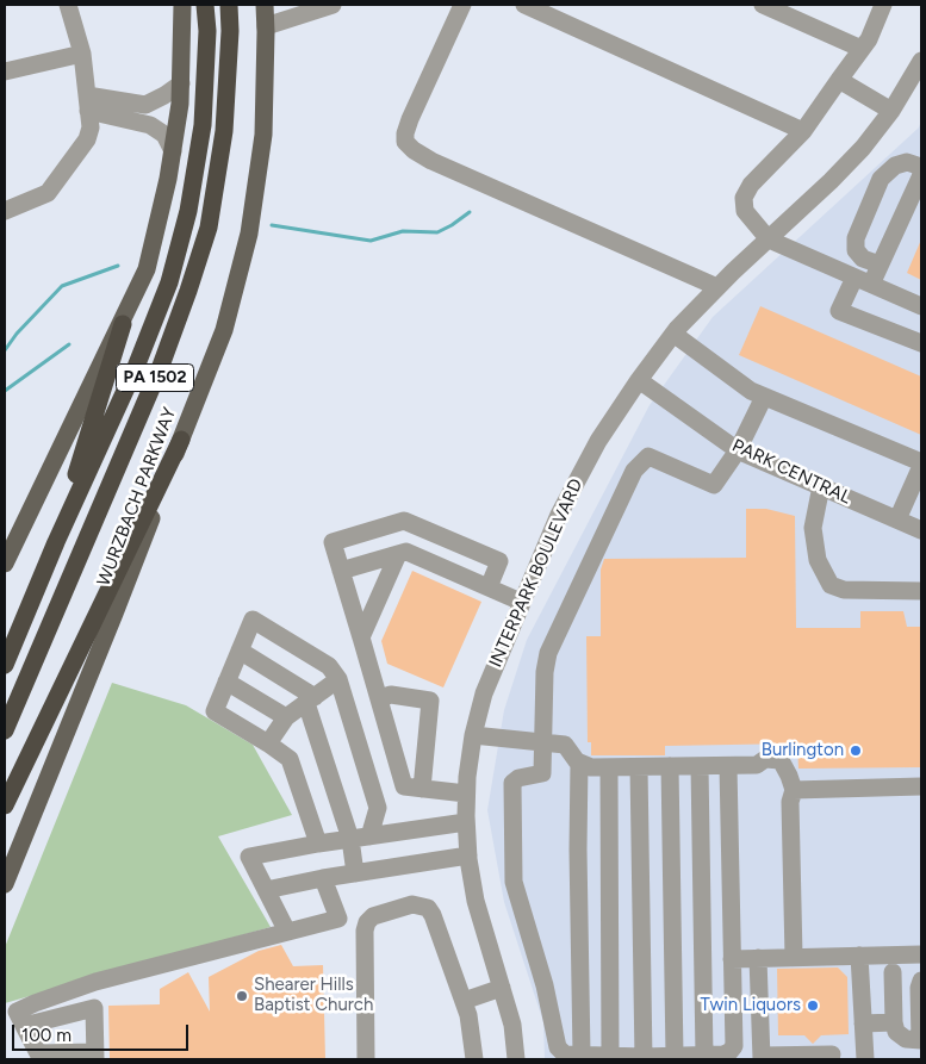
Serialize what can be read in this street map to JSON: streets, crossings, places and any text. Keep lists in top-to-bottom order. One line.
{"streets":{"highway":["PA 1502","WURZBACH PARKWAY"],"street":["PARK CENTRAL","INTERPARK BOULEVARD"]},"crossings":[["PARK CENTRAL","INTERPARK BOULEVARD"]],"places":["Burlington","Shearer Hills Baptist Church","Twin Liquors"],"scale_bar":"100 m"}
